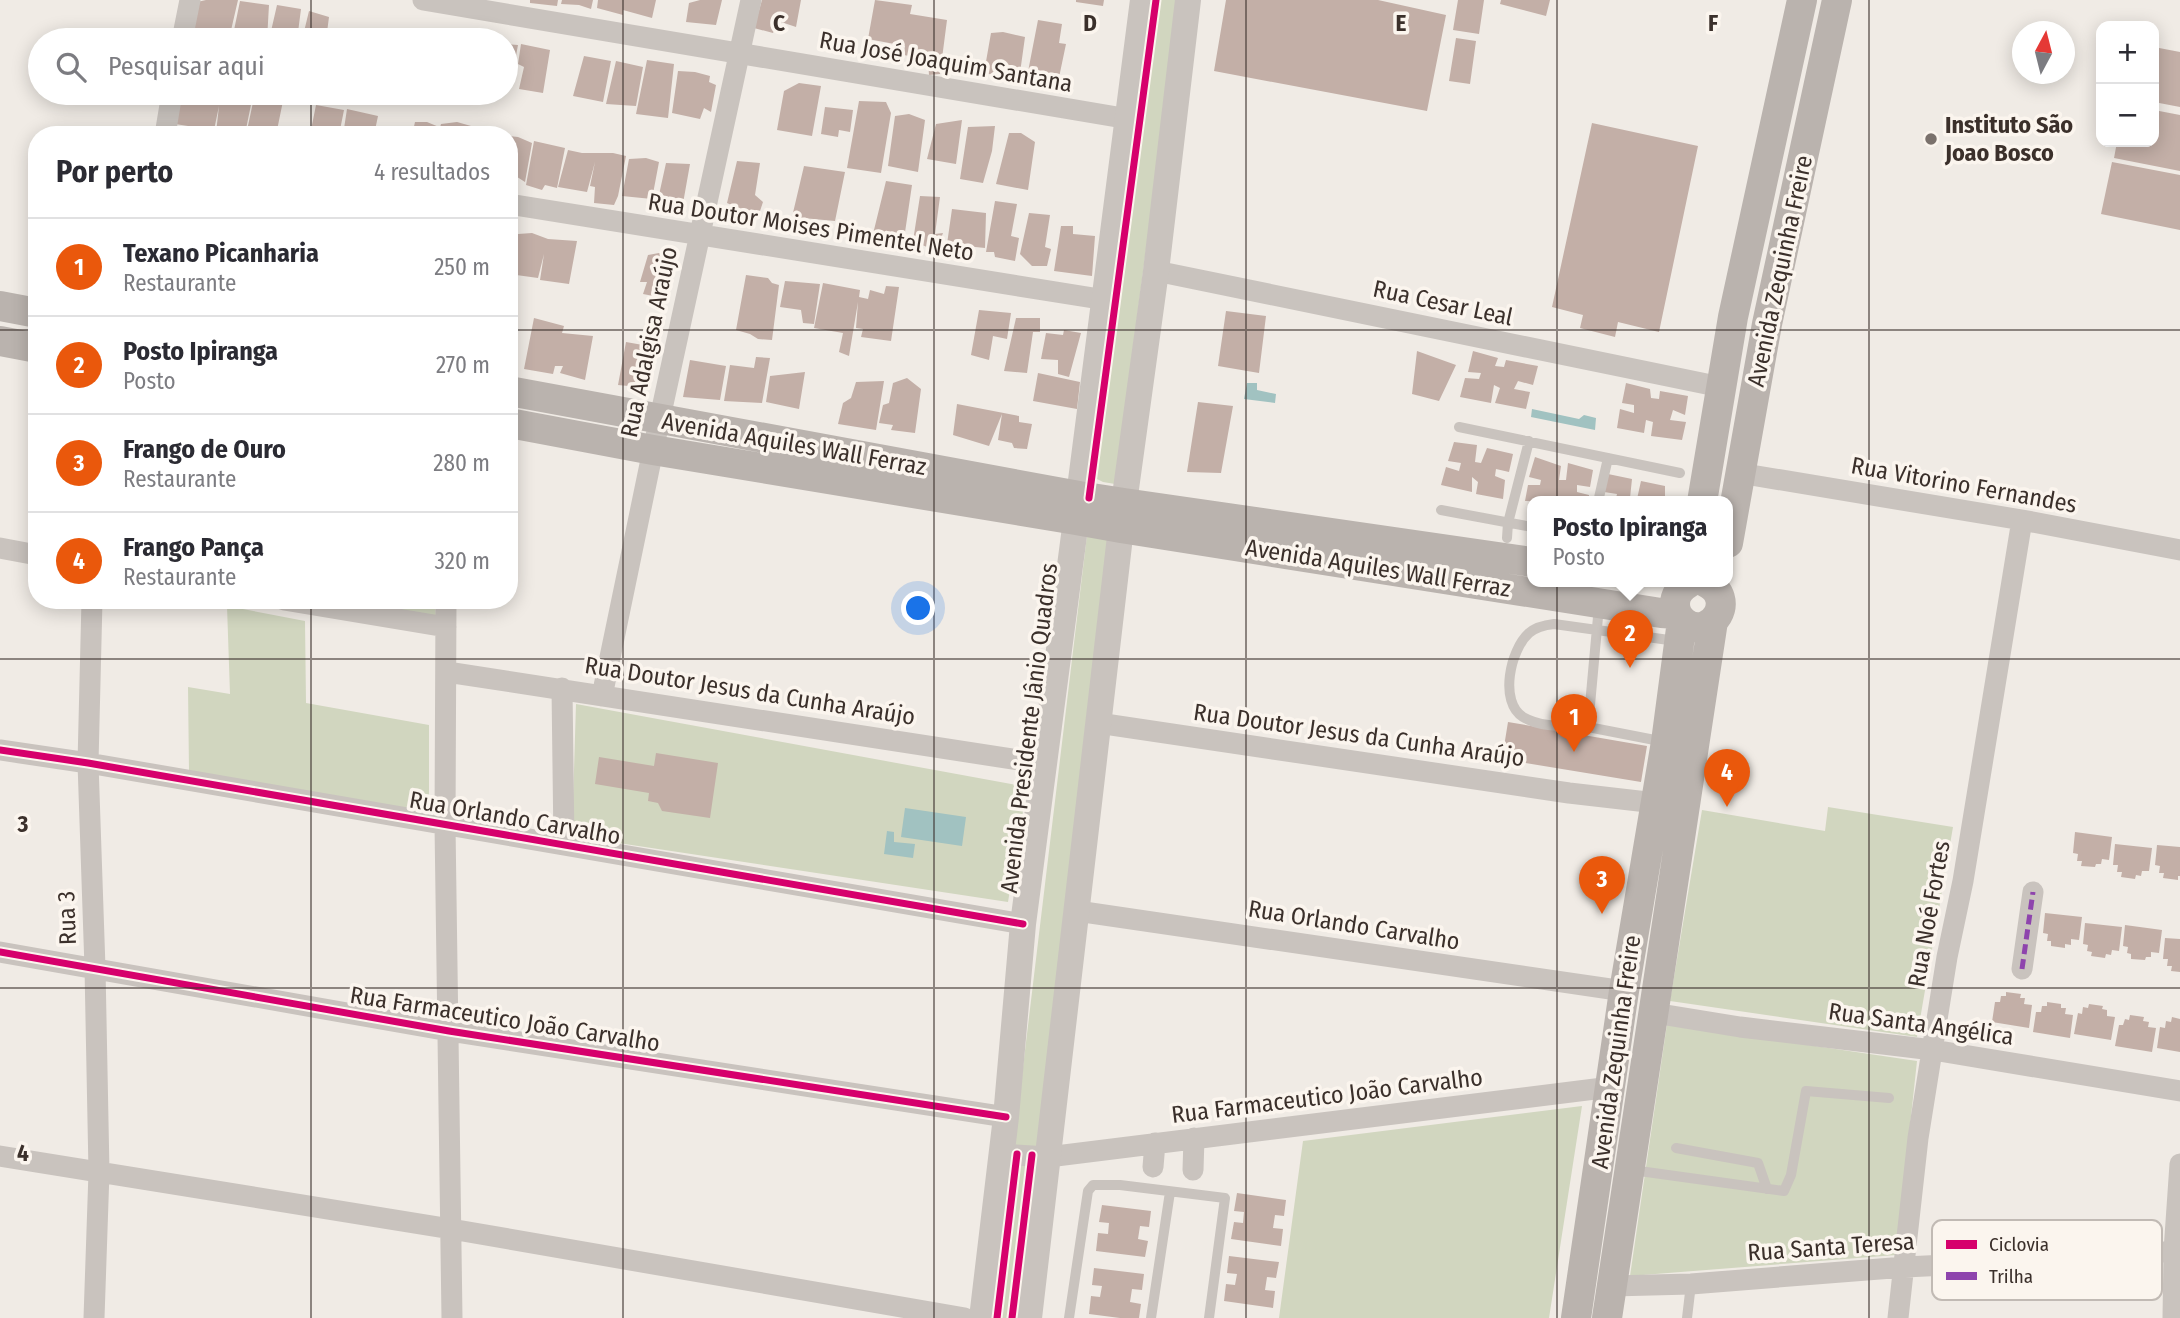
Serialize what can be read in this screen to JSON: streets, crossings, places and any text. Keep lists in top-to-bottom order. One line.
{"streets":{"main road":["Avenida Zequinha Freire","Avenida Aquiles Wall Ferraz"],"street":["Rua José Joaquim Santana","Rua Doutor Moises Pimentel Neto","Rua Cesar Leal","Rua Adalgisa Araújo","Rua Vitorino Fernandes","Rua Doutor Jesus da Cunha Araújo","Avenida Presidente Jânio Quadros","Rua Orlando Carvalho","Rua Noé Fortes","Rua 3","Rua Farmaceutico João Carvalho","Rua Santa Angélica","Rua Santa Teresa"]},"crossings":[["Rua José Joaquim Santana","Rua Adalgisa Araújo"],["Rua José Joaquim Santana","Avenida Presidente Jânio Quadros"],["Rua Doutor Moises Pimentel Neto","Rua Adalgisa Araújo"],["Rua Doutor Moises Pimentel Neto","Avenida Presidente Jânio Quadros"],["Avenida Zequinha Freire","Rua Cesar Leal"],["Avenida Zequinha Freire","Avenida Aquiles Wall Ferraz"],["Avenida Zequinha Freire","Rua Vitorino Fernandes"],["Avenida Zequinha Freire","Rua Doutor Jesus da Cunha Araújo"],["Avenida Zequinha Freire","Rua Orlando Carvalho"],["Avenida Zequinha Freire","Rua Farmaceutico João Carvalho"],["Avenida Zequinha Freire","Rua Santa Angélica"],["Avenida Zequinha Freire","Rua Santa Teresa"],["Rua Adalgisa Araújo","Avenida Aquiles Wall Ferraz"],["Rua Adalgisa Araújo","Rua Doutor Jesus da Cunha Araújo"],["Avenida Aquiles Wall Ferraz","Avenida Presidente Jânio Quadros"],["Rua Vitorino Fernandes","Rua Noé Fortes"],["Rua Doutor Jesus da Cunha Araújo","Avenida Presidente Jânio Quadros"],["Avenida Presidente Jânio Quadros","Rua Orlando Carvalho"],["Avenida Presidente Jânio Quadros","Rua Farmaceutico João Carvalho"],["Rua Orlando Carvalho","Rua 3"],["Rua Noé Fortes","Rua Santa Angélica"],["Rua Noé Fortes","Rua Santa Teresa"],["Rua 3","Rua Farmaceutico João Carvalho"]],"places":["Instituto São Joao Bosco"],"legend":["Ciclovia","Trilha"],"north":"top","page":{"map_buttons":["+","−"],"search":"Pesquisar aqui","heading":["Por perto","4 resultados"],"list":[{"mark":"1","name":"Texano Picanharia","note":"Restaurante","value":"250 m"},{"mark":"2","name":"Posto Ipiranga","note":"Posto","value":"270 m"},{"mark":"3","name":"Frango de Ouro","note":"Restaurante","value":"280 m"},{"mark":"4","name":"Frango Pança","note":"Restaurante","value":"320 m"}],"popup":["Posto Ipiranga","Posto"],"pins":["2","1","4","3"]},"grid":{"columns":["C","D","E","F"],"rows":["3","4"]}}
